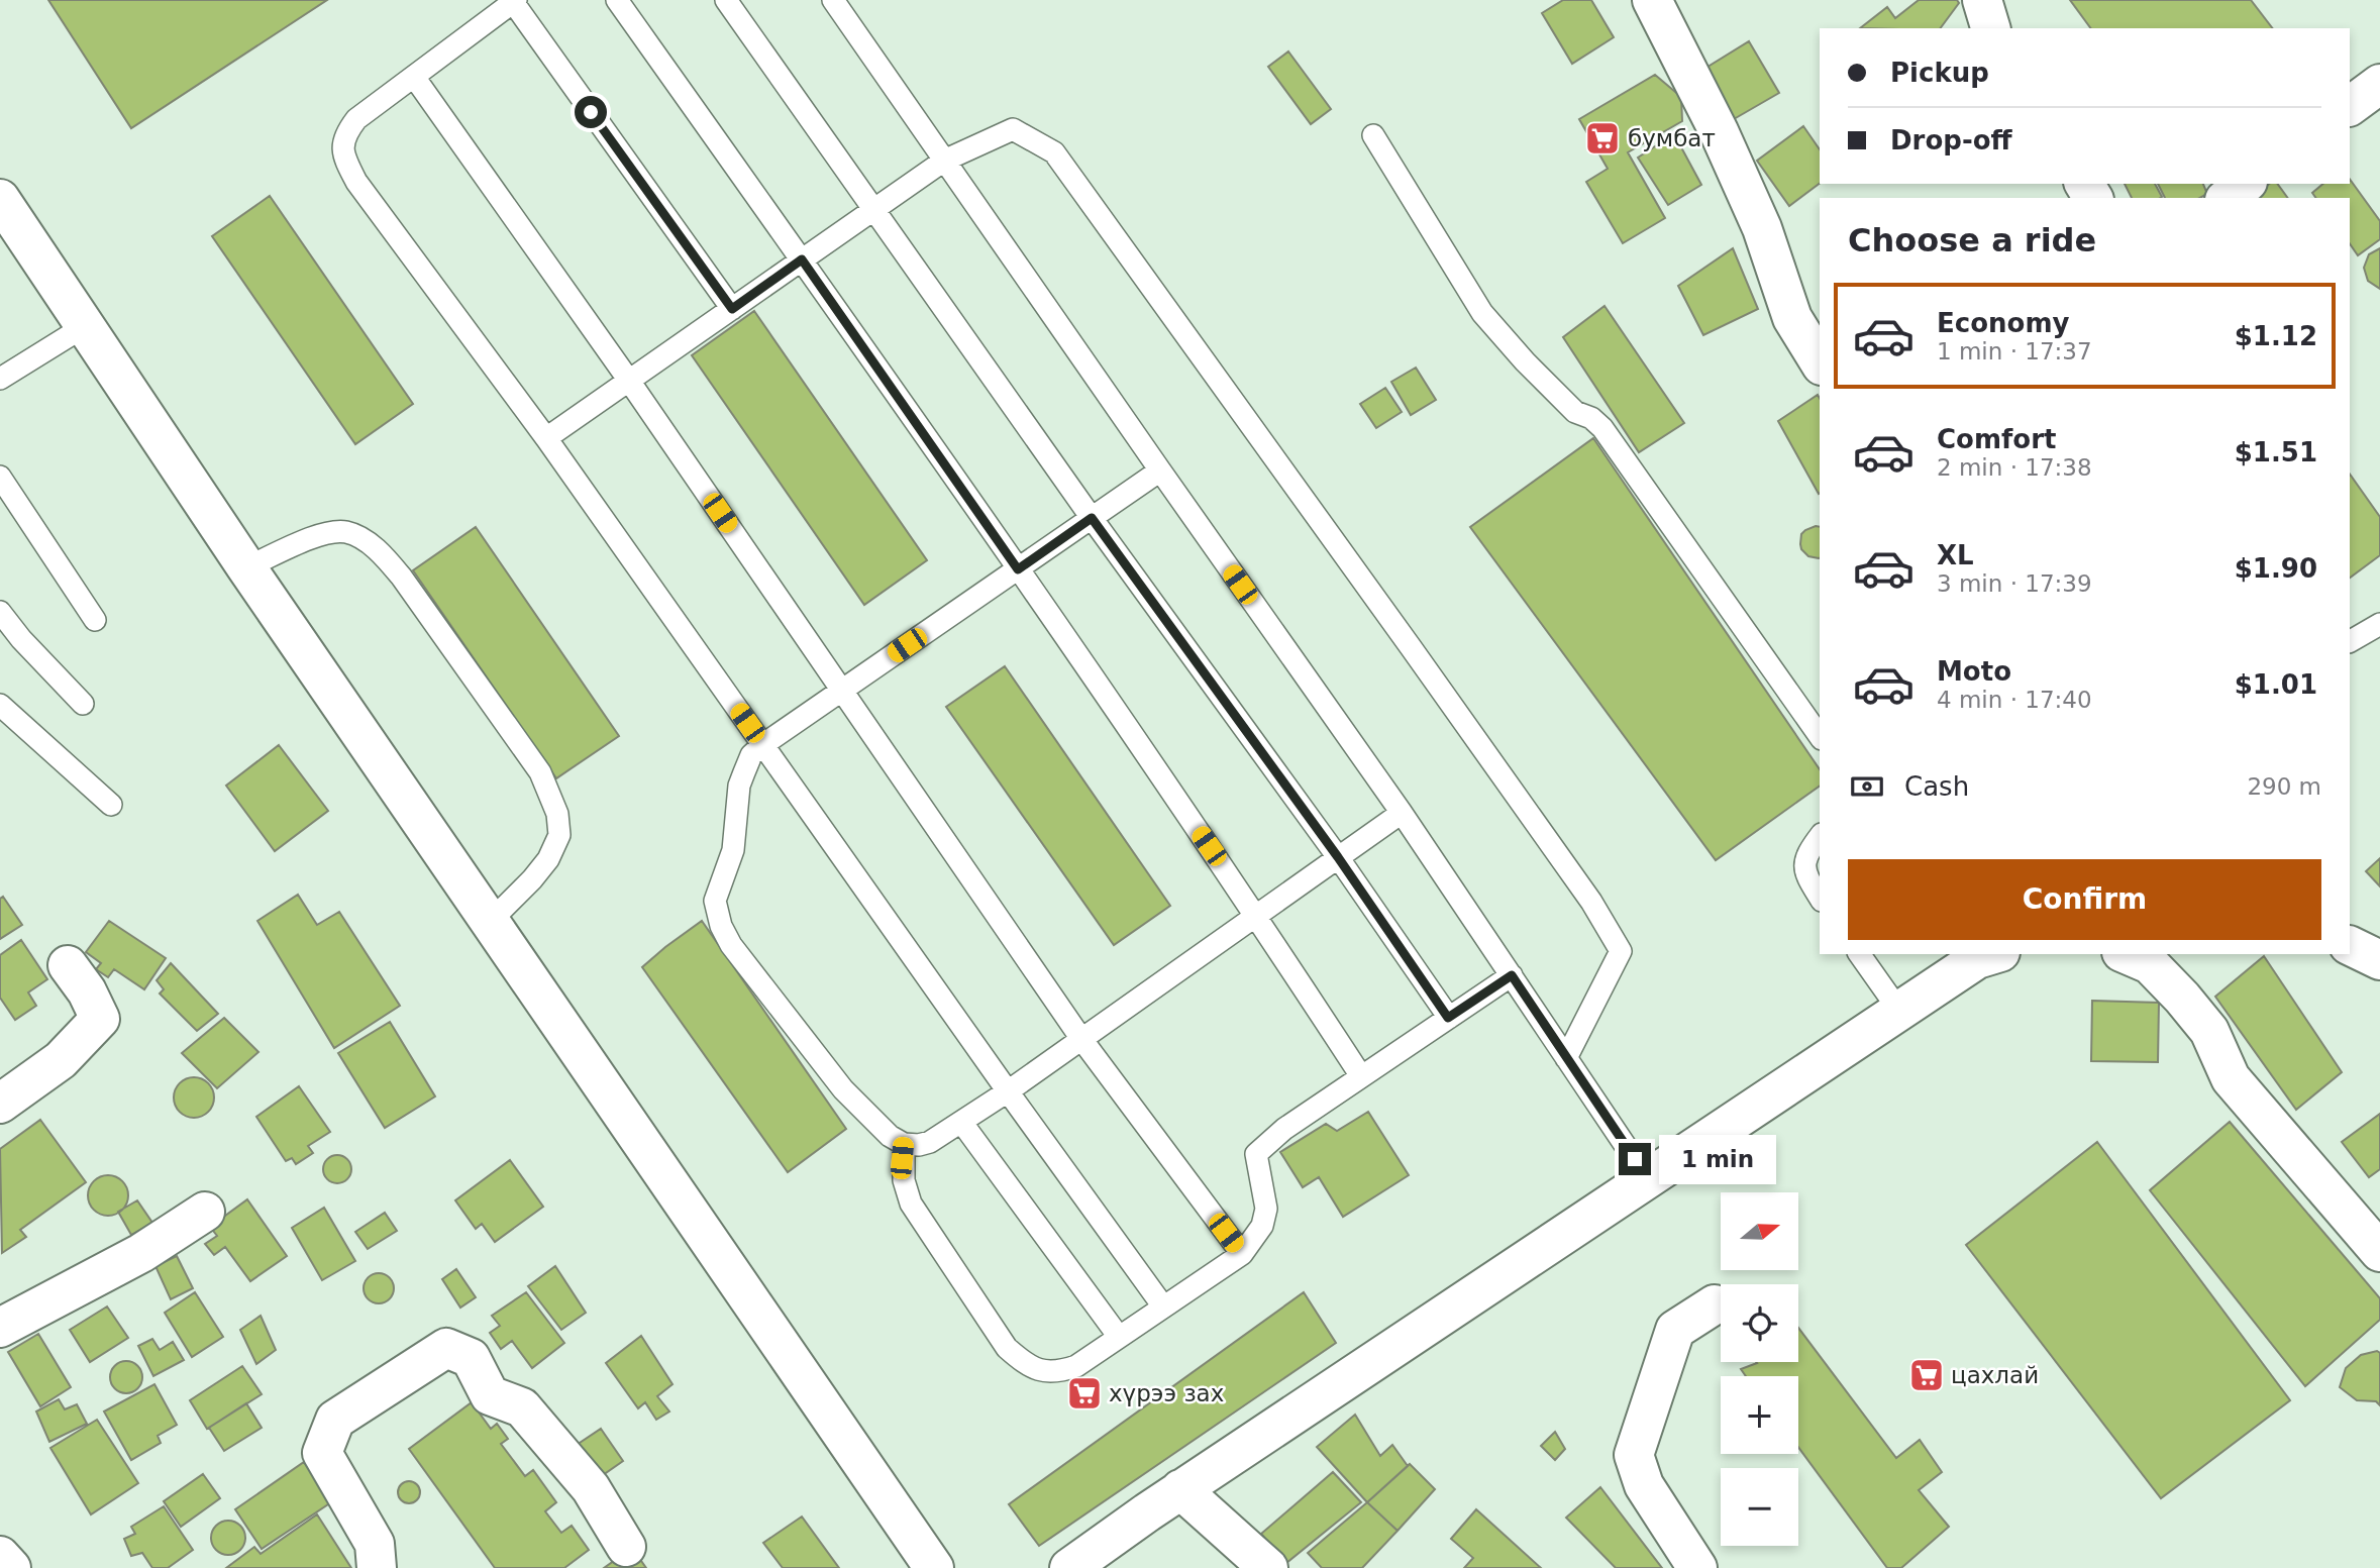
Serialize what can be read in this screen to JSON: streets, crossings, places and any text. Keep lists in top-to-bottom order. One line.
{"places":{"supermarket":["бумбат","цахлай","хүрээ зах"]},"north":"right","page":{"banner":["Pickup","Drop-off"],"heading":"Choose a ride","list":[{"name":"Economy","note":"1 min · 17:37","value":"$1.12"},{"name":"Comfort","note":"2 min · 17:38","value":"$1.51"},{"name":"XL","note":"3 min · 17:39","value":"$1.90"},{"name":"Moto","note":"4 min · 17:40","value":"$1.01"}],"pay":["Cash","290 m"],"buttons":"Confirm","bubble":"1 min","map_buttons":["+","−"]}}
